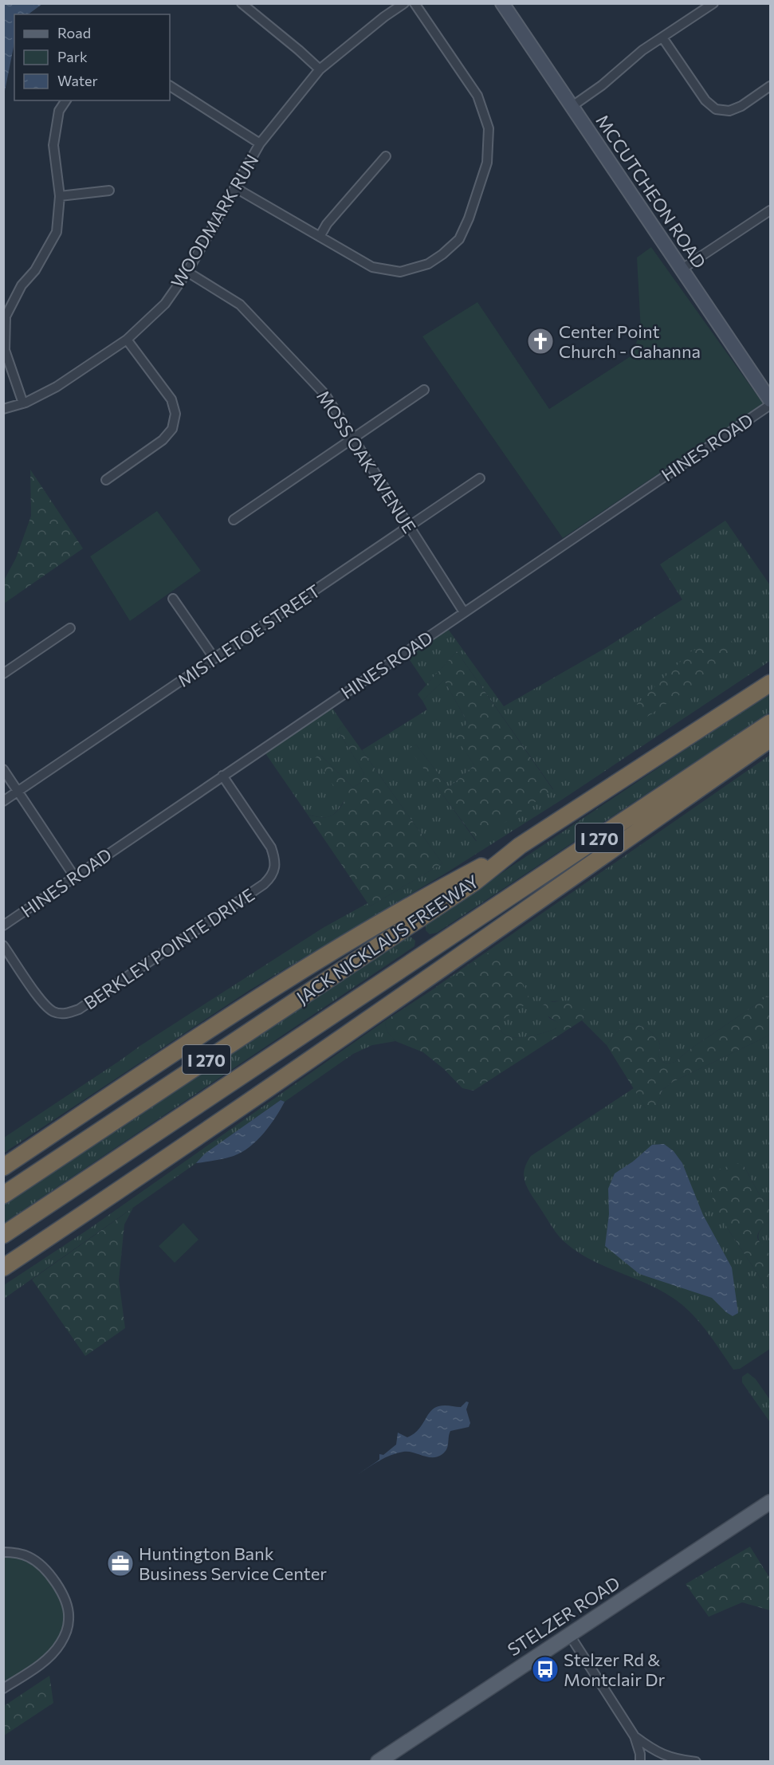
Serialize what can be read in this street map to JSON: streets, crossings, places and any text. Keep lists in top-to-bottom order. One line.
{"streets":{"highway":["I 270","JACK NICKLAUS FREEWAY"],"main road":["MCCUTCHEON ROAD","STELZER ROAD"],"street":["WOODMARK RUN","HINES ROAD","MOSS OAK AVENUE","MISTLETOE STREET","BERKLEY POINTE DRIVE"]},"crossings":[["WOODMARK RUN","MOSS OAK AVENUE"],["HINES ROAD","MOSS OAK AVENUE"],["HINES ROAD","BERKLEY POINTE DRIVE"],["MOSS OAK AVENUE","MISTLETOE STREET"]],"places":{"church":["Center Point Church - Gahanna"],"office":["Huntington Bank Business Service Center"],"bus stop":["Stelzer Rd & Montclair Dr"]},"legend":["Road","Park","Water"]}
